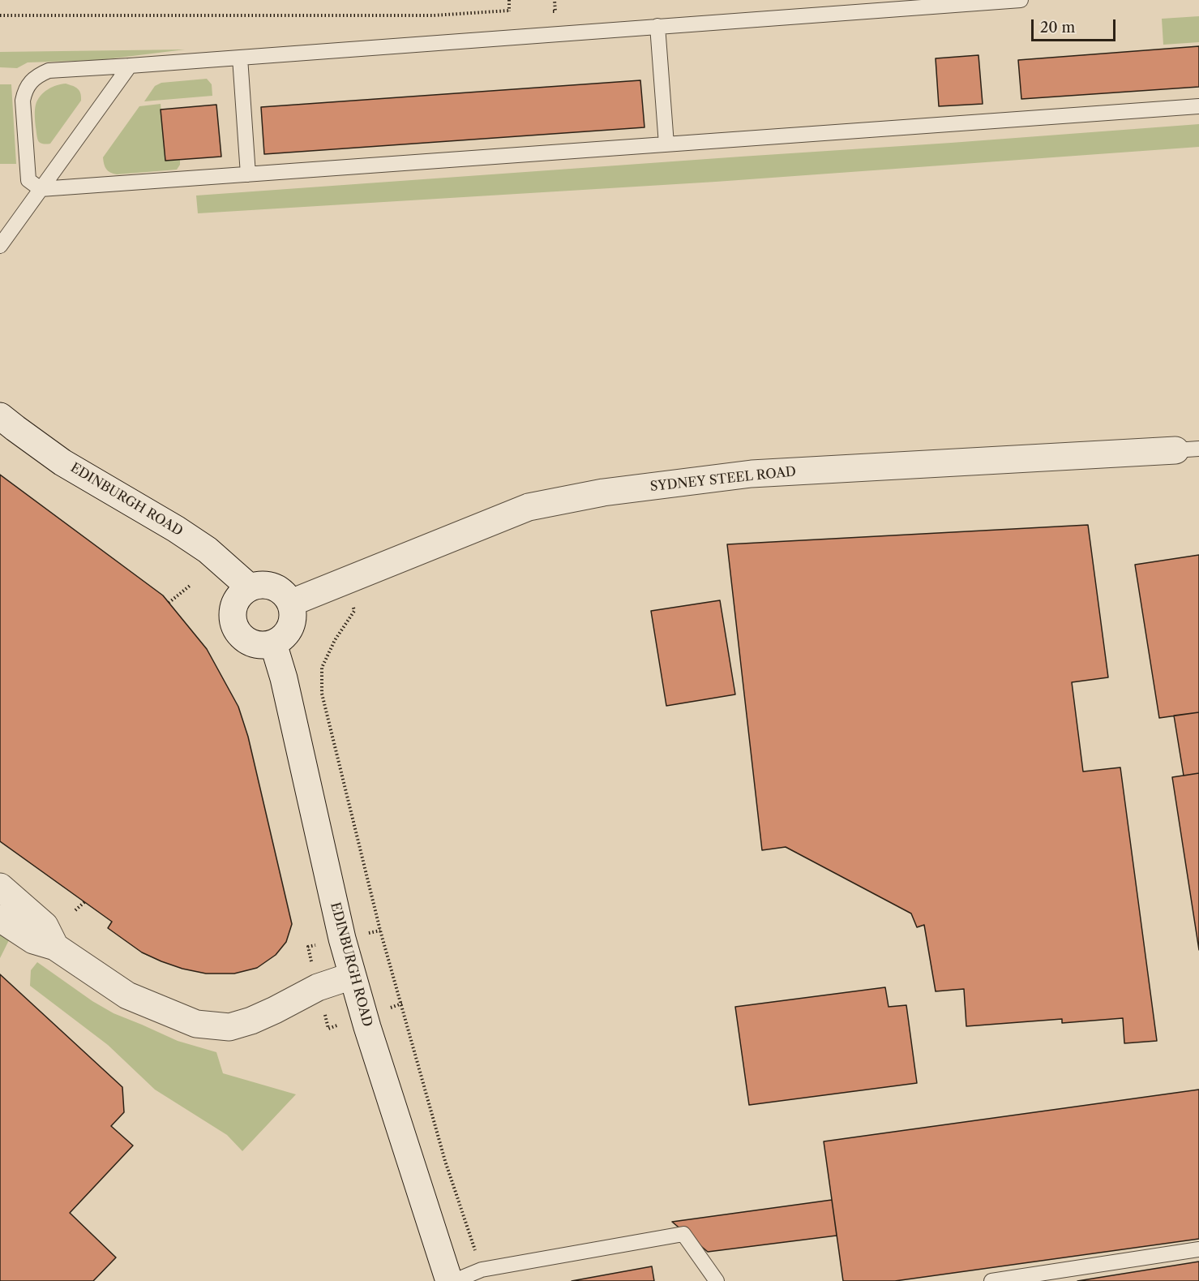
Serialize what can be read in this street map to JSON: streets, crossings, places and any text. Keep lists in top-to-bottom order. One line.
{"streets":{"street":["SYDNEY STEEL ROAD","EDINBURGH ROAD"]},"crossings":[["SYDNEY STEEL ROAD","EDINBURGH ROAD"]],"scale_bar":"20 m"}
